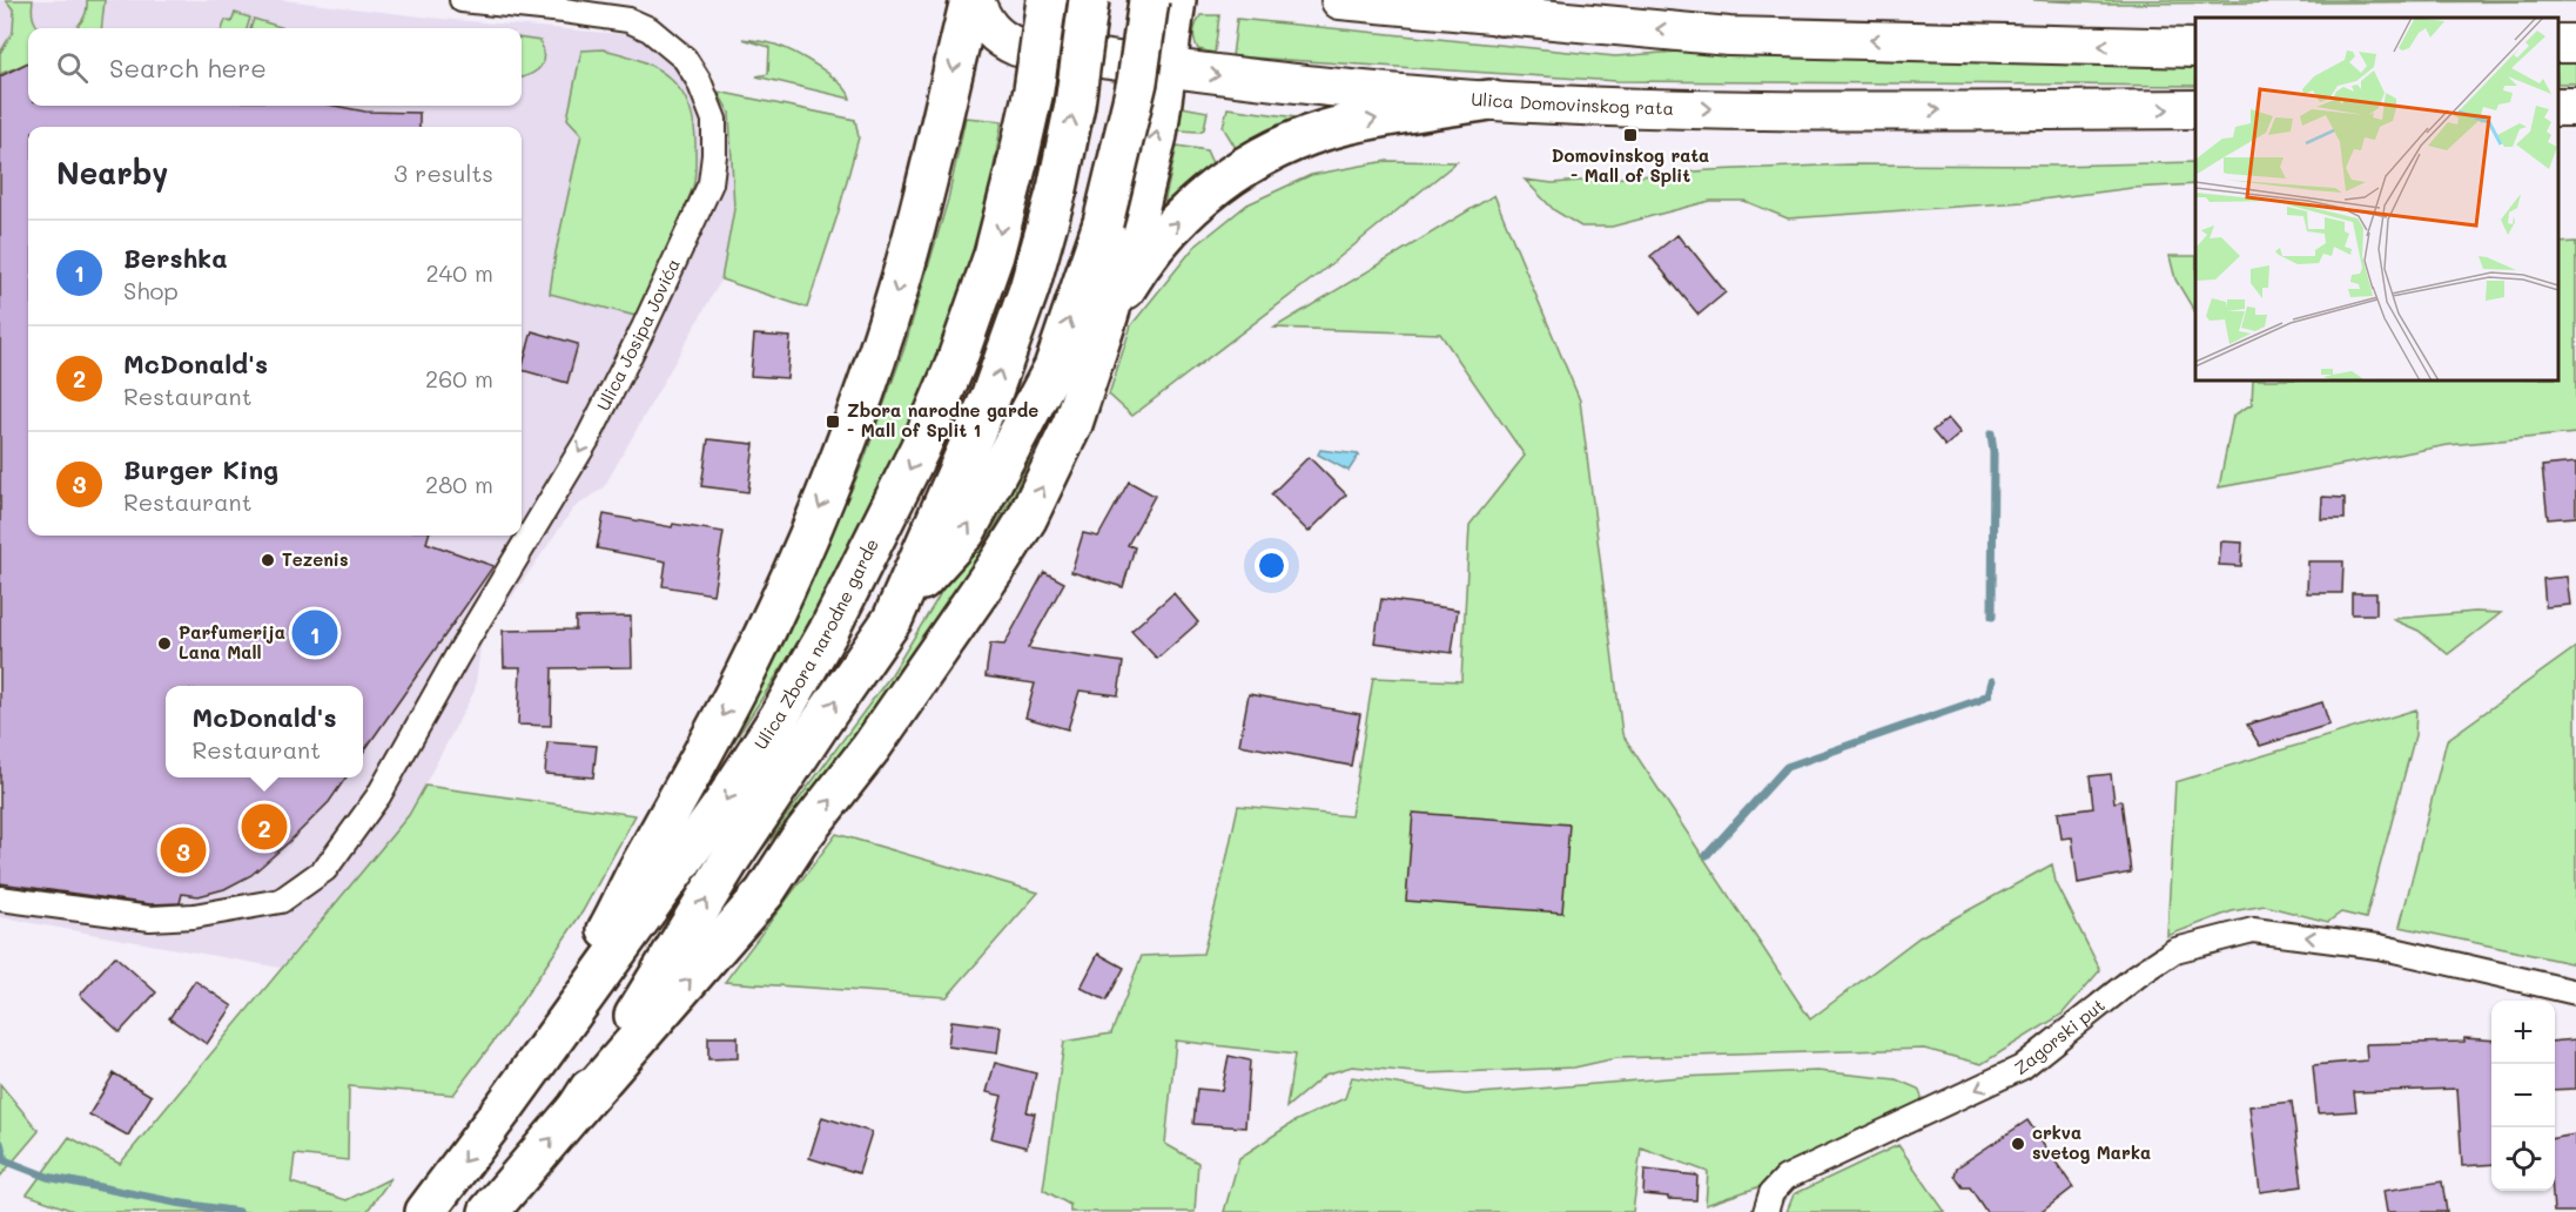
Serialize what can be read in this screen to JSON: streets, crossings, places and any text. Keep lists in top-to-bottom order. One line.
{"streets":{"highway":["Ulica Zbora narodne garde"],"main road":["Ulica Domovinskog rata"],"street":["Ulica Josipa Jovića","Zagorski put"]},"one_way":["Zagorski put"],"places":{"transit":["Domovinskog rata - Mall of Split","Zbora narodne garde - Mall of Split 1"],"other":["Tezenis","Parfumerija Lana Mall","crkva svetog Marka"]},"page":{"search":"Search here","heading":["Nearby","3 results"],"list":[{"mark":"1","name":"Bershka","note":"Shop","value":"240 m"},{"mark":"2","name":"McDonald's","note":"Restaurant","value":"260 m"},{"mark":"3","name":"Burger King","note":"Restaurant","value":"280 m"}],"pins":["1","2","3"],"popup":["McDonald's","Restaurant"],"map_buttons":["+","−"]}}
